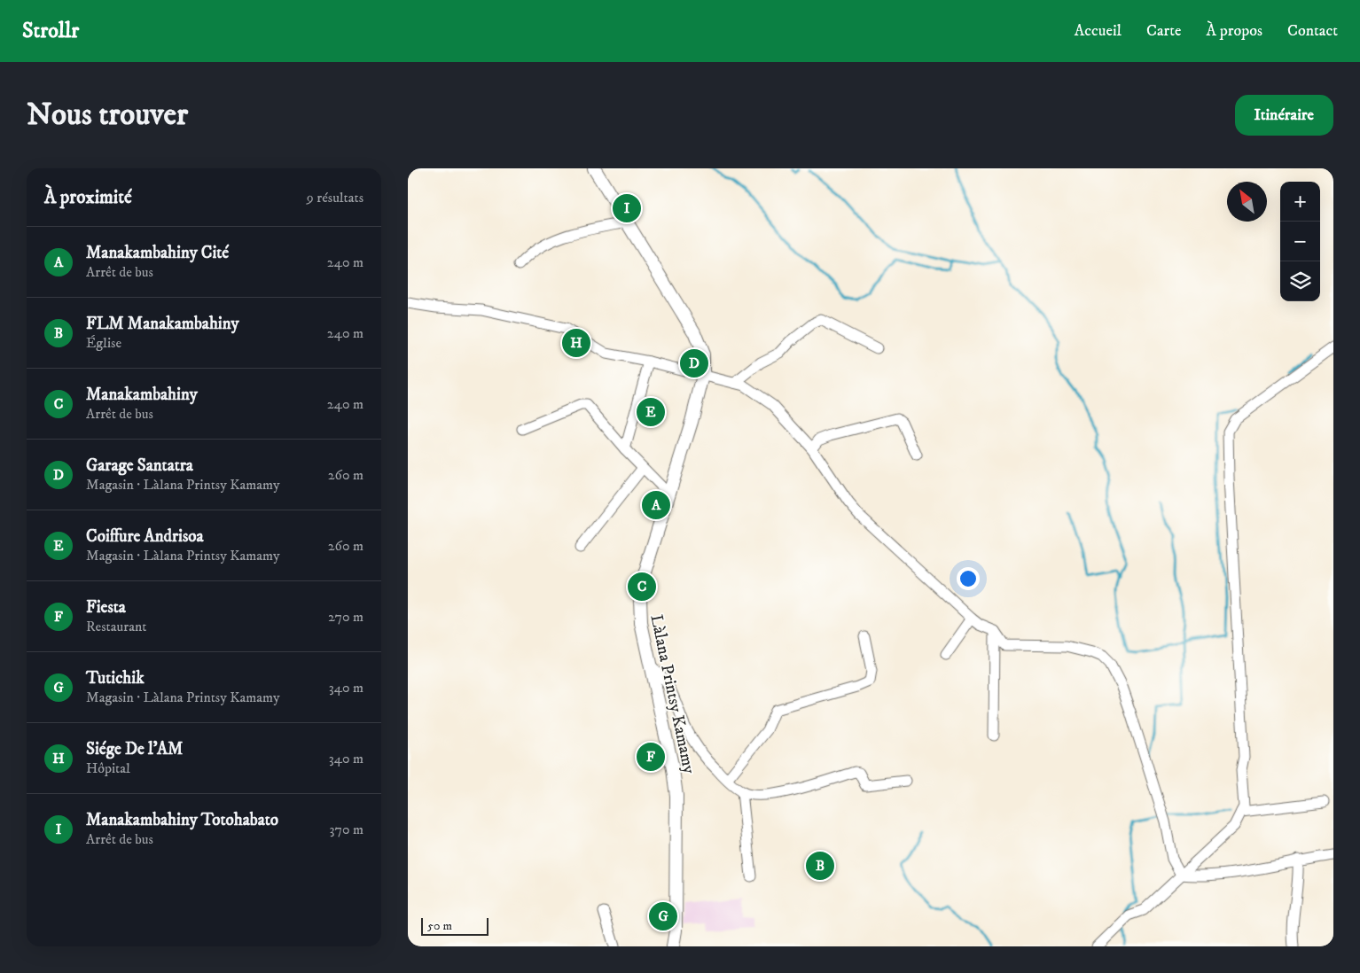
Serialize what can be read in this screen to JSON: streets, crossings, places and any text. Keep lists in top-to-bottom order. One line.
{"streets":{"street":["Làlana Printsy Kamamy"]},"scale_bar":"50 m","north":"top left","page":{"header":"Strollr","nav":["Accueil","Carte","À propos","Contact"],"buttons":"Itinéraire","title":"Nous trouver","heading":["À proximité","9 résultats"],"map_buttons":["+","−"],"pins":["I","H","D","E","A","C","F","B","G"],"list":[{"mark":"A","name":"Manakambahiny Cité","note":"Arrêt de bus","value":"240 m"},{"mark":"B","name":"FLM Manakambahiny","note":"Église","value":"240 m"},{"mark":"C","name":"Manakambahiny","note":"Arrêt de bus","value":"240 m"},{"mark":"D","name":"Garage Santatra","note":"Magasin · Làlana Printsy Kamamy","value":"260 m"},{"mark":"E","name":"Coiffure Andrisoa","note":"Magasin · Làlana Printsy Kamamy","value":"260 m"},{"mark":"F","name":"Fiesta","note":"Restaurant","value":"270 m"},{"mark":"G","name":"Tutichik","note":"Magasin · Làlana Printsy Kamamy","value":"340 m"},{"mark":"H","name":"Siége De l'AM","note":"Hôpital","value":"340 m"},{"mark":"I","name":"Manakambahiny Totohabato","note":"Arrêt de bus","value":"370 m"}],"scale":"50 m"}}
